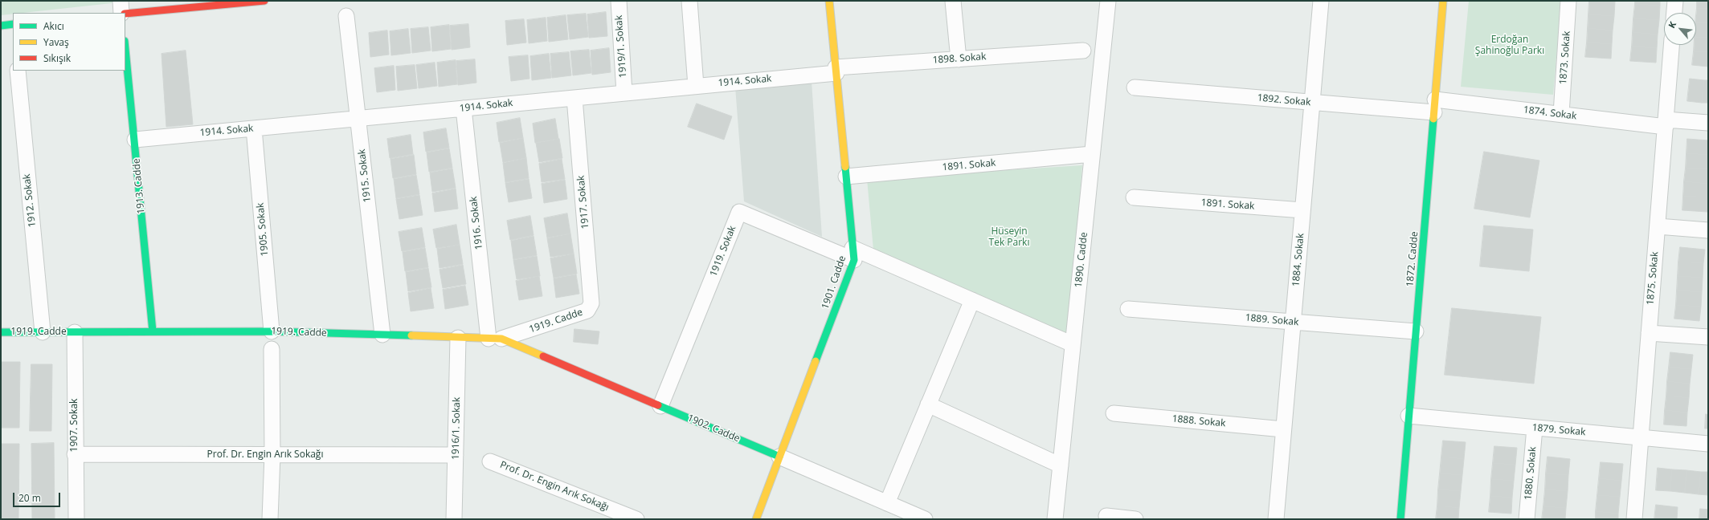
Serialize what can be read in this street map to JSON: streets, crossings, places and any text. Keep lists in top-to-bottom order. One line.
{"streets":{"street":["1919/1. Sokak","1873. Sokak","1898. Sokak","1914. Sokak","1892. Sokak","1874. Sokak","1891. Sokak","1915. Sokak","1913. Cadde","1912. Sokak","1917. Sokak","1916. Sokak","1905. Sokak","1919. Sokak","1872. Cadde","1890. Cadde","1884. Sokak","1875. Sokak","1901. Cadde","1889. Sokak","1919. Cadde","1888. Sokak","1907. Sokak","1916/1. Sokak","1902. Cadde","1879. Sokak","Prof. Dr. Engin Arık Sokağı","1880. Sokak"]},"crossings":[["1919/1. Sokak","1914. Sokak"],["1873. Sokak","1874. Sokak"],["1898. Sokak","1914. Sokak"],["1898. Sokak","1901. Cadde"],["1914. Sokak","1915. Sokak"],["1914. Sokak","1913. Cadde"],["1914. Sokak","1917. Sokak"],["1914. Sokak","1916. Sokak"],["1914. Sokak","1905. Sokak"],["1914. Sokak","1901. Cadde"],["1892. Sokak","1874. Sokak"],["1892. Sokak","1872. Cadde"],["1892. Sokak","1884. Sokak"],["1874. Sokak","1872. Cadde"],["1874. Sokak","1875. Sokak"],["1891. Sokak","1890. Cadde"],["1891. Sokak","1884. Sokak"],["1891. Sokak","1901. Cadde"],["1915. Sokak","1919. Cadde"],["1913. Cadde","1919. Cadde"],["1912. Sokak","1919. Cadde"],["1917. Sokak","1919. Cadde"],["1916. Sokak","1919. Cadde"],["1916. Sokak","1902. Cadde"],["1905. Sokak","1919. Cadde"],["1919. Sokak","1901. Cadde"],["1919. Sokak","1902. Cadde"],["1872. Cadde","1889. Sokak"],["1872. Cadde","1879. Sokak"],["1884. Sokak","1889. Sokak"],["1884. Sokak","1888. Sokak"],["1875. Sokak","1879. Sokak"],["1901. Cadde","1902. Cadde"],["1919. Cadde","1907. Sokak"],["1919. Cadde","1916/1. Sokak"],["1919. Cadde","1902. Cadde"],["1907. Sokak","Prof. Dr. Engin Arık Sokağı"],["1916/1. Sokak","Prof. Dr. Engin Arık Sokağı"],["1879. Sokak","1880. Sokak"]],"parks":["Erdoğan Şahinoğlu Parkı","Hüseyin Tek Parkı"],"legend":["Akıcı","Yavaş","Sıkışık"],"scale_bar":"20 m","north":"top left"}
